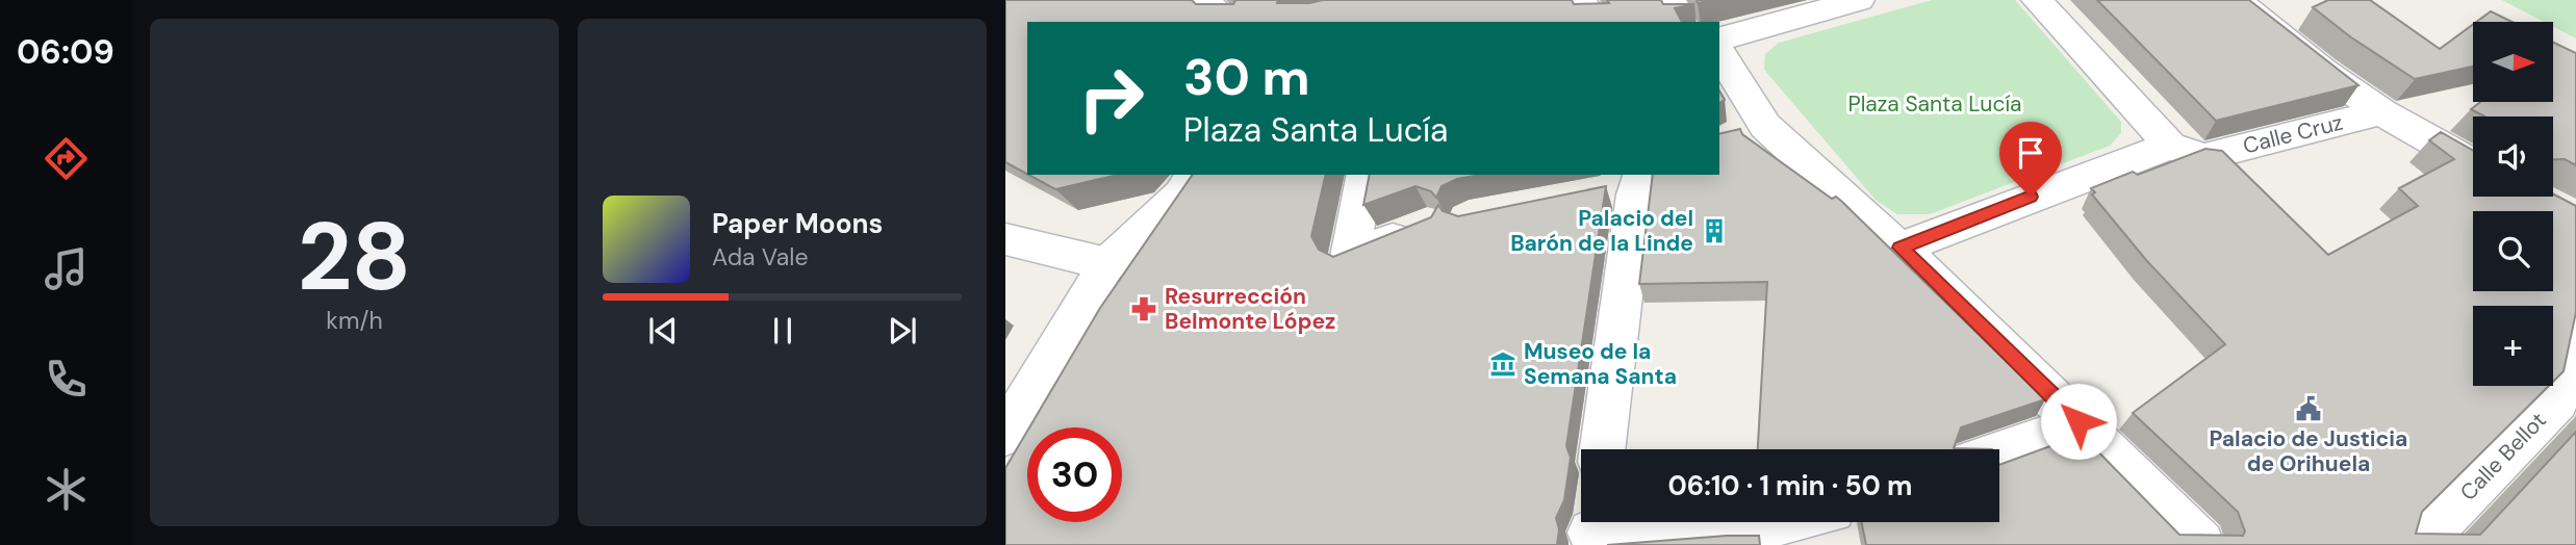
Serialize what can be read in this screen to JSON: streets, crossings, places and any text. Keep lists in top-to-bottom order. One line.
{"streets":{"street":["Calle Cruz","Calle Bellot"]},"parks":["Plaza Santa Lucía"],"places":{"building":["Palacio del Barón de la Linde"],"pharmacy":["Resurrección Belmonte López"],"museum":["Museo de la Semana Santa"],"public building":["Palacio de Justicia de Orihuela"]},"north":"right","page":{"tabs":"06:09","tile":["28","km/h"],"map_buttons":"+","turn":["30 m","Plaza Santa Lucía"],"song":["Paper Moons","Ada Vale"],"limit":"30","trip":"06:10 · 1 min · 50 m"}}
